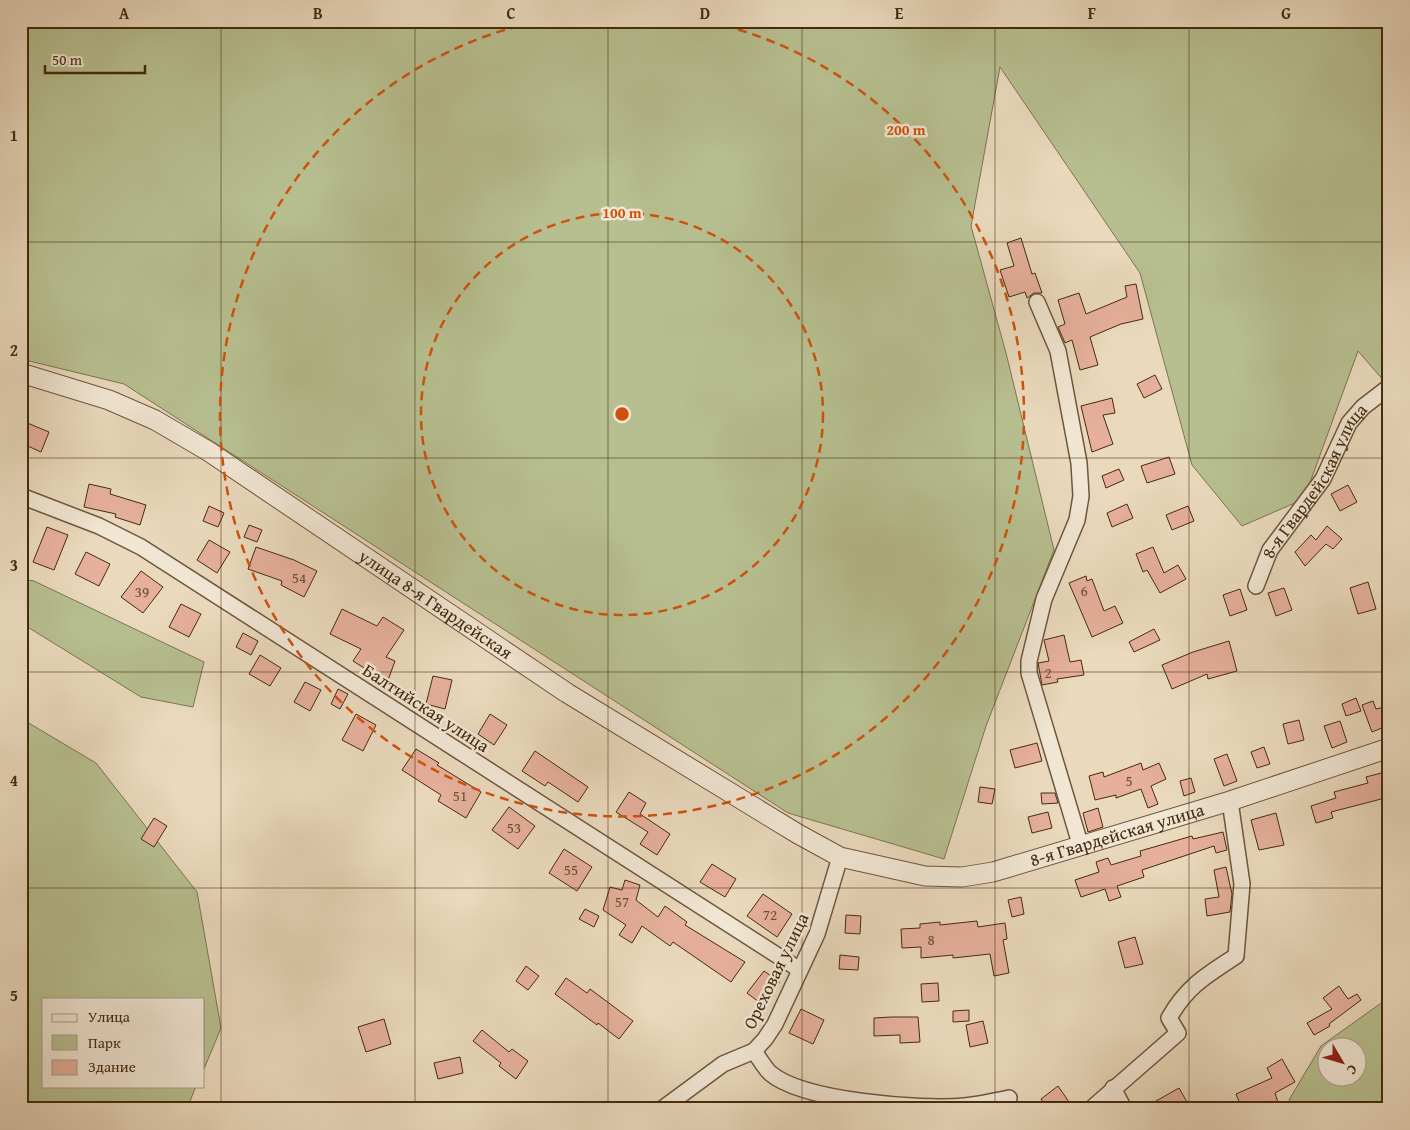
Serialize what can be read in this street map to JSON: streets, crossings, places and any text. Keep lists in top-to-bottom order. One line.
{"streets":{"street":["8-я Гвардейская улица","улица 8-я Гвардейская","Балтийская улица","Ореховая улица"]},"crossings":[["8-я Гвардейская улица","улица 8-я Гвардейская"],["8-я Гвардейская улица","Ореховая улица"],["улица 8-я Гвардейская","Ореховая улица"],["Балтийская улица","Ореховая улица"]],"house_numbers":["54","6","39","2","5","51","53","55","57","72","8"],"legend":["Улица","Парк","Здание"],"scale_bar":"50 m","north":"bottom right","grid":{"columns":["A","B","C","D","E","F","G"],"rows":["1","2","3","4","5"]},"rings":["200 m","100 m"]}
